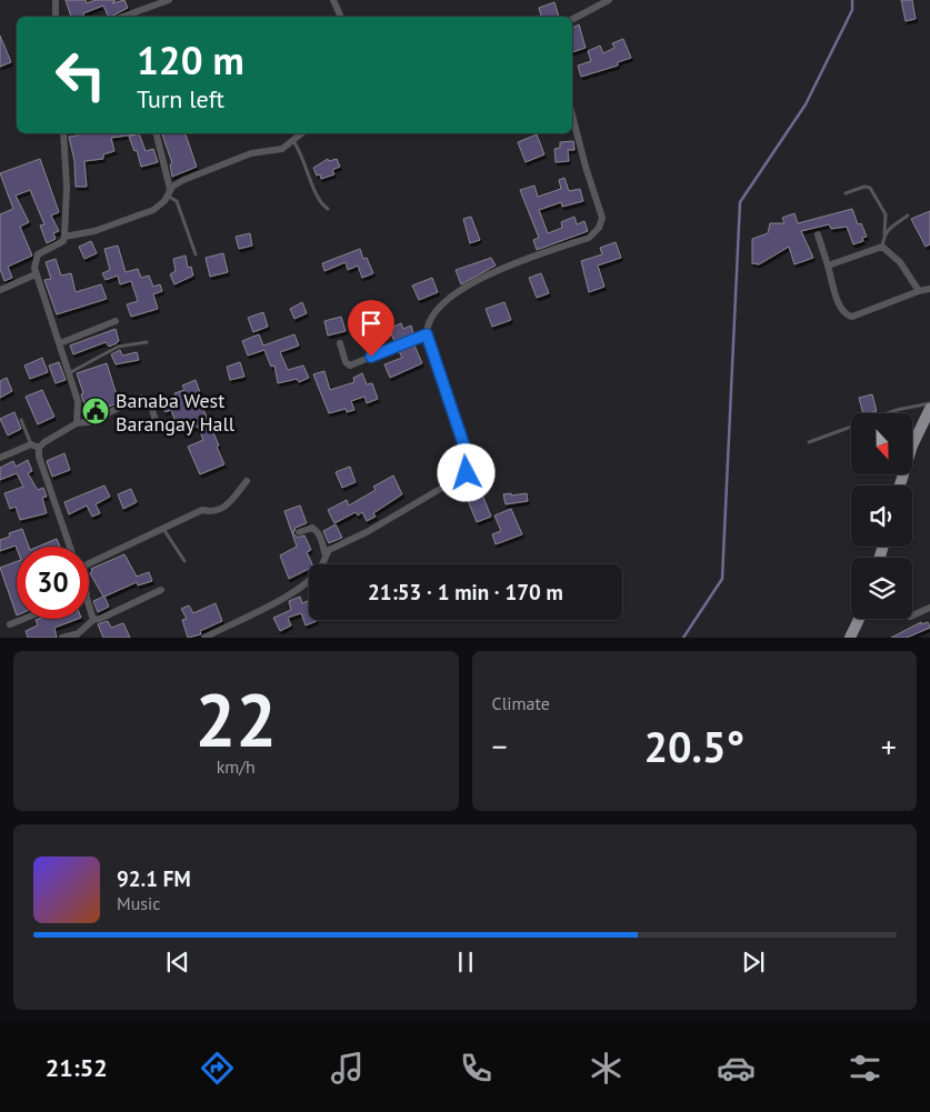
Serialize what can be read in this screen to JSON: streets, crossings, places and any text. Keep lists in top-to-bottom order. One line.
{"places":{"public building":["Banaba West Barangay Hall"]},"north":"bottom","page":{"turn":["120 m","Turn left"],"limit":"30","trip":"21:53 · 1 min · 170 m","tile":[["22","km/h"],"Climate"],"heat":["−","20.5°","+"],"song":["92.1 FM","Music"],"tabs":"21:52"}}
